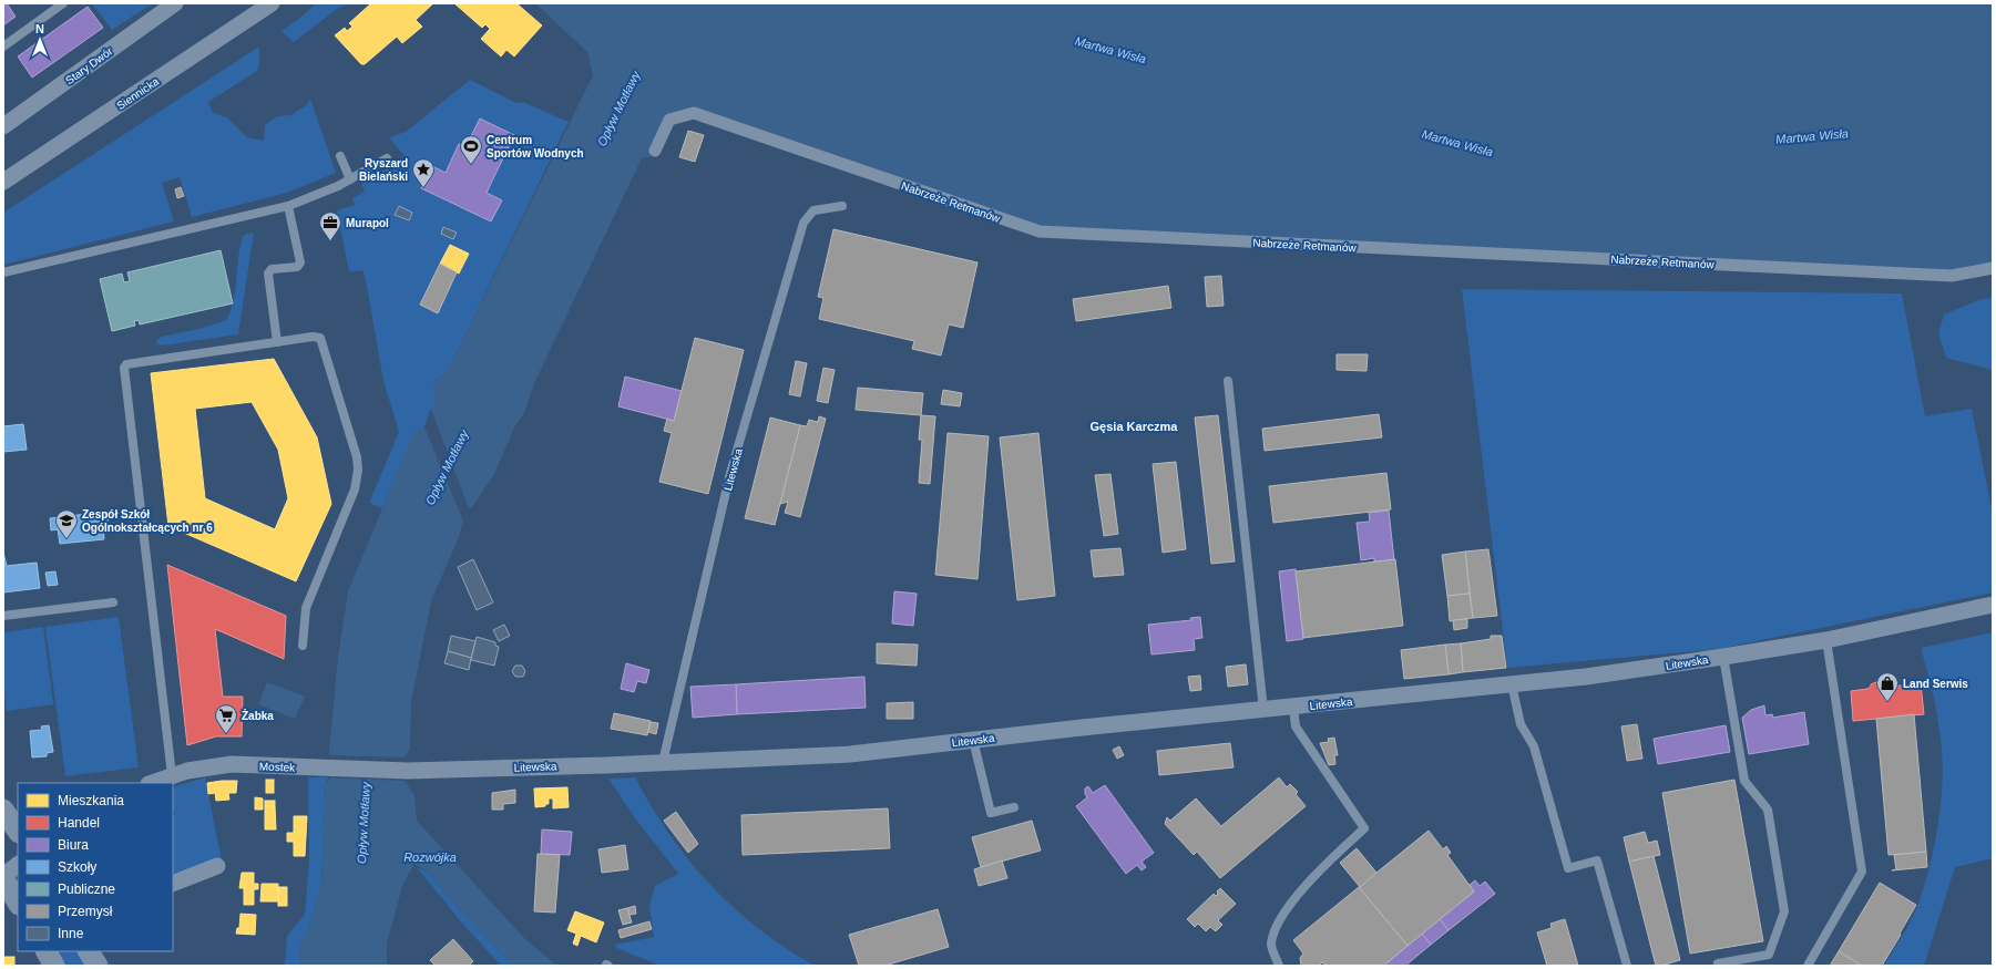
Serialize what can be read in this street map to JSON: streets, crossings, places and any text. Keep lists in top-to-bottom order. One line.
{"streets":{"street":["Stary Dwór","Siennicka","Nabrzeże Retmanów","Litewska","Mostek"]},"crossings":[["Litewska","Mostek"]],"districts":["Gęsia Karczma"],"water":["Martwa Wisła","Opływ Motławy","Rozwójka"],"places":{"sports":["Centrum Sportów Wodnych"],"place":["Ryszard Bielański"],"office":["Murapol"],"school or university":["Zespół Szkół Ogólnokształcących nr 6"],"shop":["Land Serwis"],"supermarket":["Żabka"]},"legend":["Mieszkania","Handel","Biura","Szkoły","Publiczne","Przemysł","Inne"],"north":"top"}
